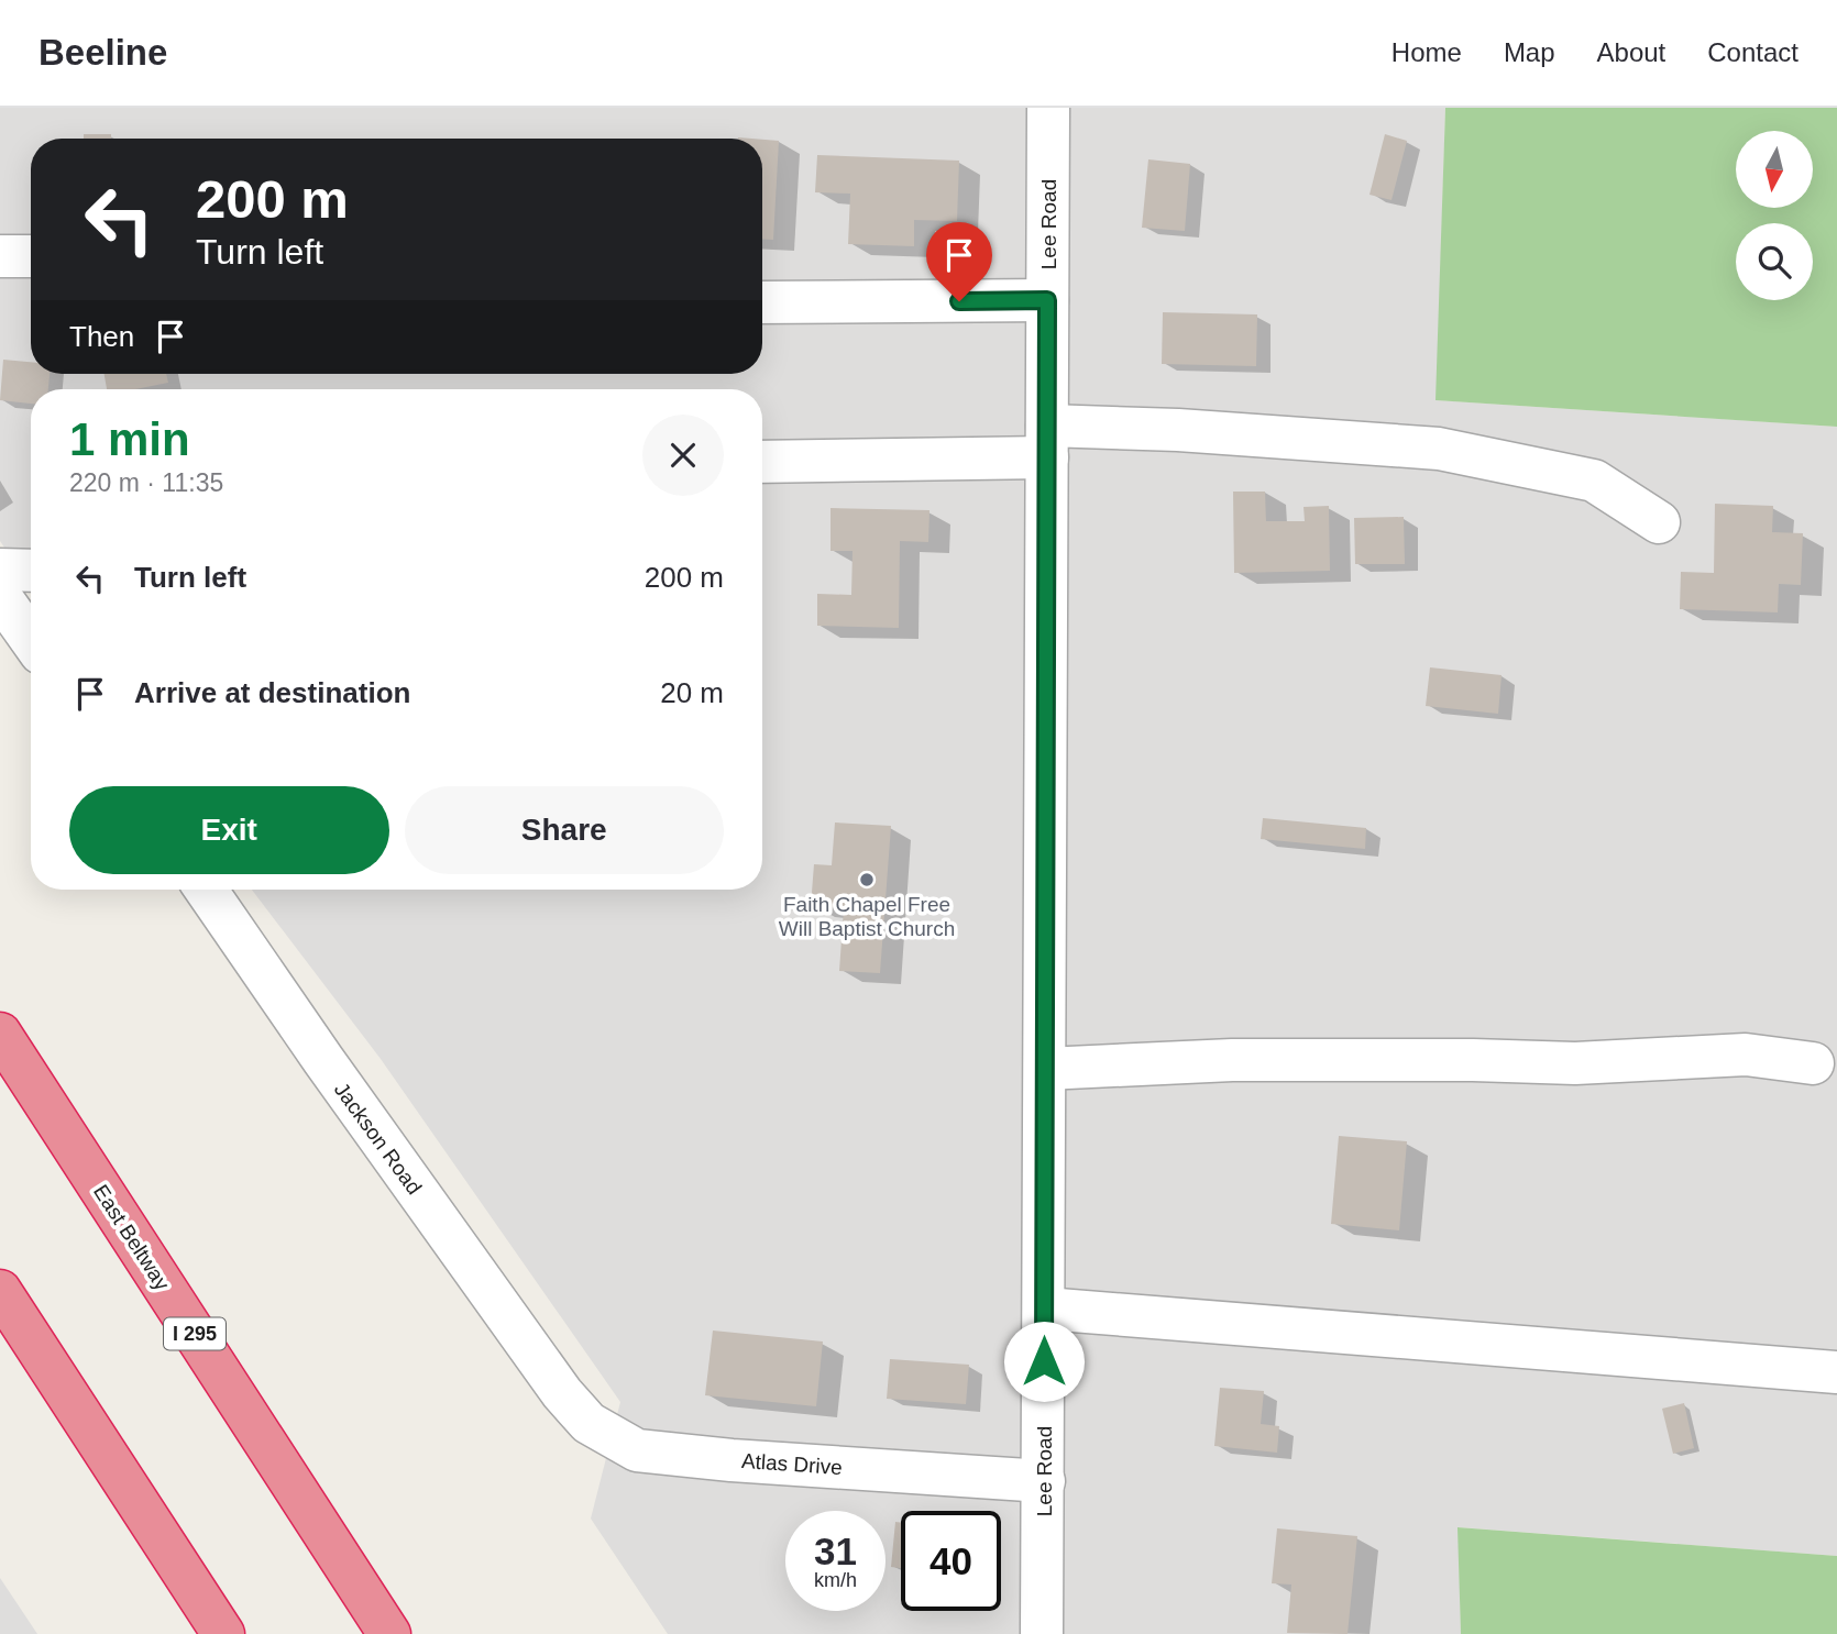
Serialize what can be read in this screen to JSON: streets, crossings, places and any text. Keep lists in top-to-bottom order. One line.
{"streets":{"highway":["East Beltway","I 295"],"street":["Lee Road","Jackson Road","Atlas Drive"]},"crossings":[["Lee Road","Atlas Drive"],["Jackson Road","Atlas Drive"]],"places":["Faith Chapel Free Will Baptist Church"],"north":"bottom","page":{"header":"Beeline","nav":["Home","Map","About","Contact"],"turn":["200 m","Turn left"],"then":"Then","heading":["1 min","220 m · 11:35"],"list":[{"name":"Turn left","value":"200 m"},{"name":"Arrive at destination","value":"20 m"}],"buttons":["Exit","Share"],"speed":"31 km/h","limit":"40"}}
